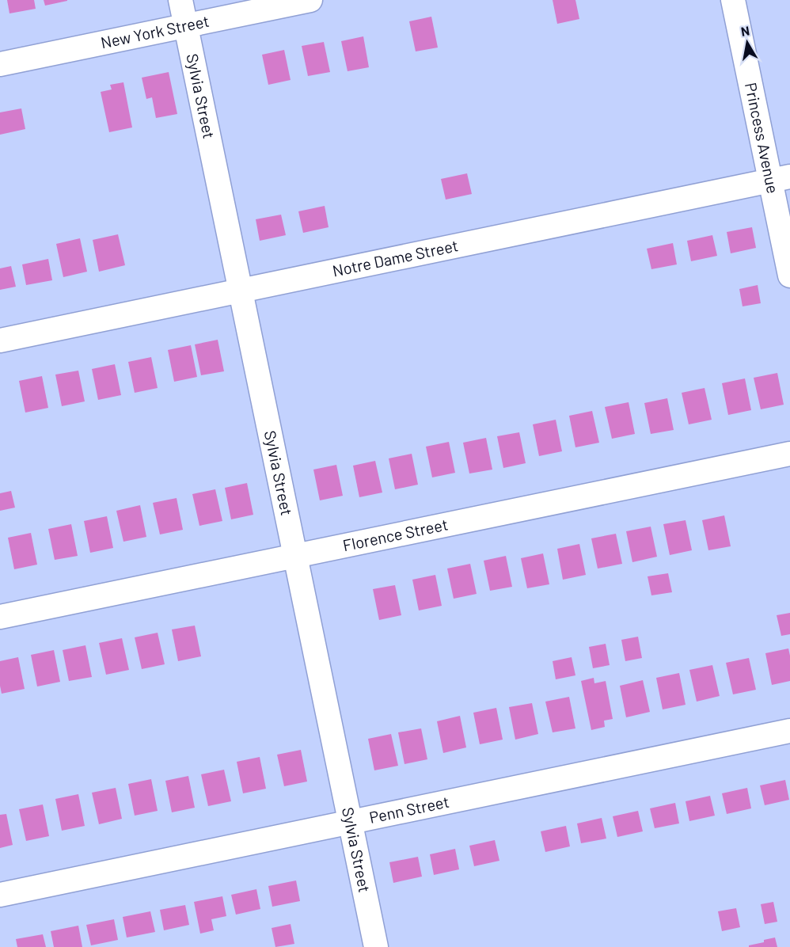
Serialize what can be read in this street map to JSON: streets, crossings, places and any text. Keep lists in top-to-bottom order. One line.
{"streets":{"street":["New York Street","Sylvia Street","Princess Avenue","Notre Dame Street","Florence Street","Penn Street"]},"crossings":[["New York Street","Sylvia Street"],["Sylvia Street","Notre Dame Street"],["Sylvia Street","Florence Street"],["Sylvia Street","Penn Street"],["Princess Avenue","Notre Dame Street"]],"north":"top"}
